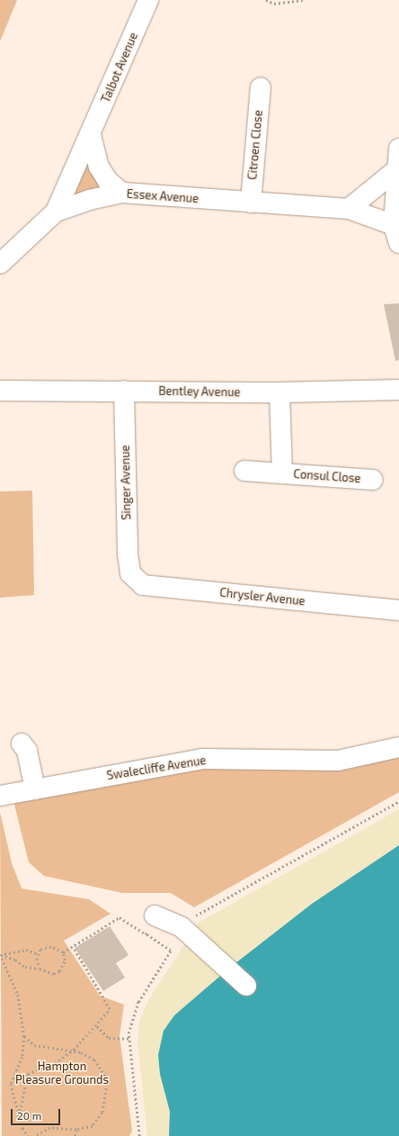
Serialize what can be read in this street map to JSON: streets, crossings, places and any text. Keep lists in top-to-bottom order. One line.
{"streets":{"street":["Talbot Avenue","Citroen Close","Essex Avenue","Bentley Avenue","Consul Close","Singer Avenue","Chrysler Avenue","Swalecliffe Avenue"]},"crossings":[["Talbot Avenue","Essex Avenue"],["Citroen Close","Essex Avenue"],["Bentley Avenue","Consul Close"],["Bentley Avenue","Singer Avenue"],["Singer Avenue","Chrysler Avenue"]],"parks":["Hampton Pleasure Grounds"],"scale_bar":"20 m"}
